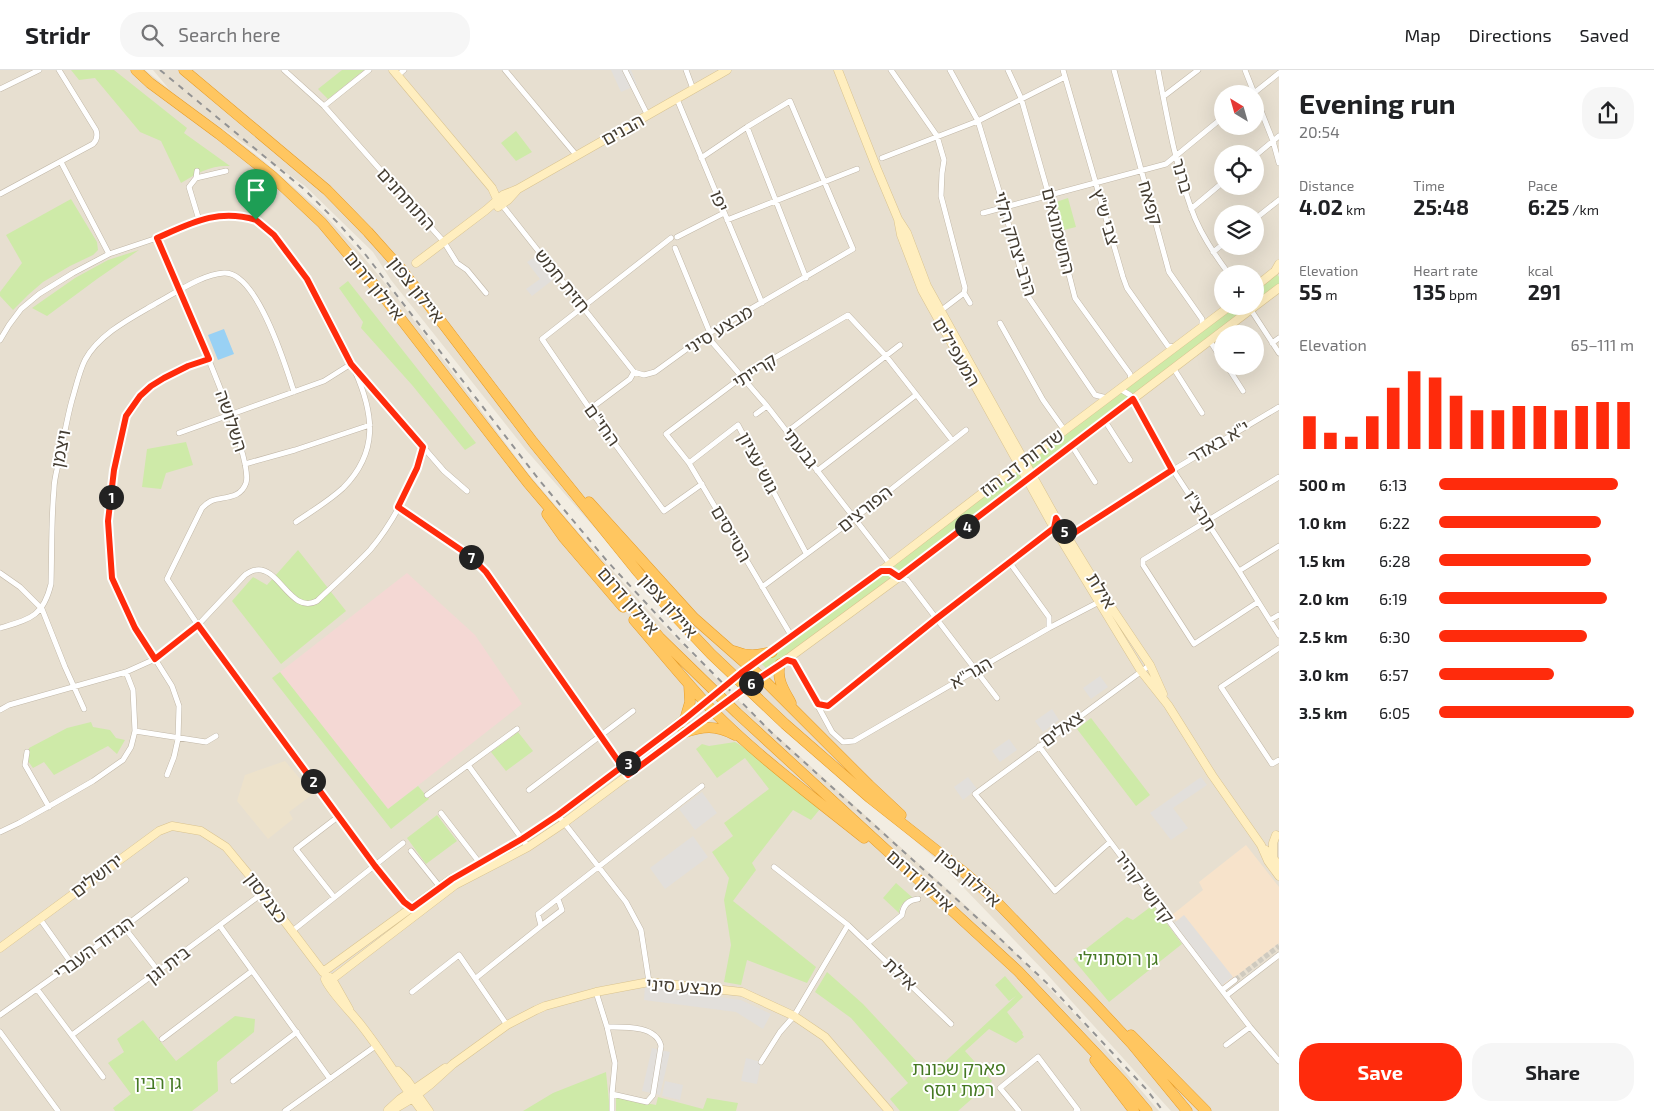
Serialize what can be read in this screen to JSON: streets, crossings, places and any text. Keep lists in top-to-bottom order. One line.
{"streets":{"highway":["איילון דרום","איילון צפון"],"street":["הבנים","ברנר","התותחנים","יפו","קפאח","צבי ש\"ץ","החשמונאים","הרב יצחק הלוי","חזית חמש","מבצע סיני","המעפילים","קרייתי","השלושה","החי\"ם","י\"א באדר","גבעתי","ויצמן","גוש עציון","שדרות דב הוז","הפורצים","תרצ\"ו","הטייסים","אילת","הגר\"א","צאלים","ירושלים","קדושי קהיר","כצנלסון","הגדוד העברי","בית וגן"]},"crossings":[["הבנים","התותחנים"],["הבנים","יפו"],["הבנים","חזית חמש"],["יפו","מבצע סיני"],["קפאח","שדרות דב הוז"],["צבי ש\"ץ","שדרות דב הוז"],["החשמונאים","שדרות דב הוז"],["הרב יצחק הלוי","שדרות דב הוז"],["חזית חמש","מבצע סיני"],["חזית חמש","החי\"ם"],["מבצע סיני","גבעתי"],["מבצע סיני","כצנלסון"],["המעפילים","שדרות דב הוז"],["המעפילים","אילת"],["קרייתי","גבעתי"],["קרייתי","הטייסים"],["השלושה","ויצמן"],["החי\"ם","הטייסים"],["י\"א באדר","תרצ\"ו"],["י\"א באדר","אילת"],["גבעתי","שדרות דב הוז"],["גבעתי","הפורצים"],["גוש עציון","הפורצים"],["גוש עציון","הטייסים"],["שדרות דב הוז","תרצ\"ו"],["שדרות דב הוז","הטייסים"],["שדרות דב הוז","אילת"],["שדרות דב הוז","כצנלסון"],["הפורצים","הטייסים"],["אילת","הגר\"א"],["אילת","צאלים"],["צאלים","קדושי קהיר"],["ירושלים","כצנלסון"],["כצנלסון","בית וגן"]],"parks":["גן רוסתוילי","פארק שכונת רמת יוסף","גן רבין"],"north":"top left","page":{"header":"Stridr","search":"Search here","nav":["Map","Directions","Saved"],"heading":["Evening run","20:54"],"map_buttons":["+","−"],"stats":[["Distance","4.02 km"],["Time","25:48"],["Pace","6:25 /km"],["Elevation","55 m"],["Heart rate","135 bpm"],["kcal","291"]],"chart":["Elevation","65–111 m"],"list":[{"name":"500 m","note":"6:13"},{"name":"1.0 km","note":"6:22"},{"name":"1.5 km","note":"6:28"},{"name":"2.0 km","note":"6:19"},{"name":"2.5 km","note":"6:30"},{"name":"3.0 km","note":"6:57"},{"name":"3.5 km","note":"6:05"}],"pins":["1","4","5","7","6","3","2"],"buttons":["Save","Share"]}}
